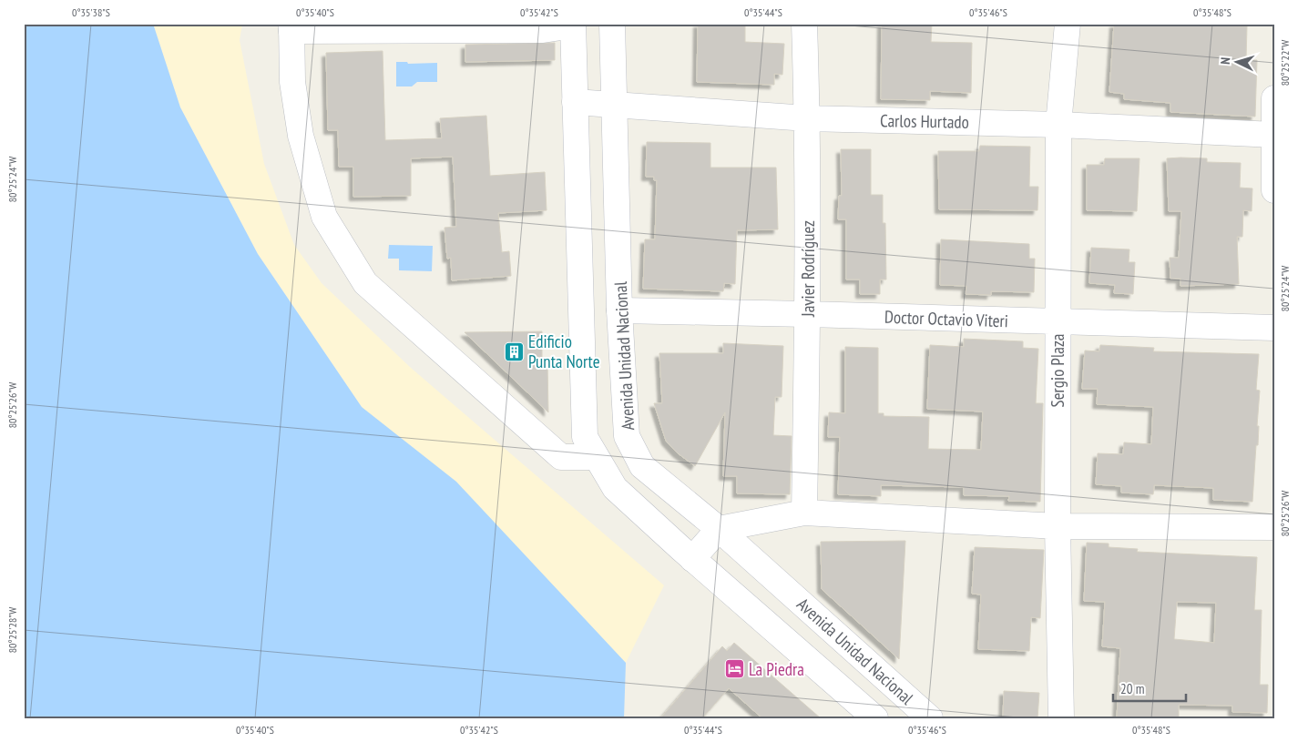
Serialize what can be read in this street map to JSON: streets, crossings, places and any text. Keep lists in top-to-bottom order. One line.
{"streets":{"street":["Carlos Hurtado","Javier Rodríguez","Doctor Octavio Viteri","Avenida Unidad Nacional","Sergio Plaza"]},"crossings":[["Carlos Hurtado","Javier Rodríguez"],["Carlos Hurtado","Avenida Unidad Nacional"],["Carlos Hurtado","Sergio Plaza"],["Javier Rodríguez","Doctor Octavio Viteri"],["Doctor Octavio Viteri","Avenida Unidad Nacional"],["Doctor Octavio Viteri","Sergio Plaza"]],"places":{"building":["Edificio Punta Norte"],"hotel":["La Piedra"]},"scale_bar":"20 m","north":"left","coordinates":["0°35'38\"S","0°35'40\"S","0°35'42\"S","0°35'44\"S","0°35'46\"S","0°35'48\"S","80°25'22\"W","80°25'24\"W","80°25'26\"W","80°25'28\"W"]}
